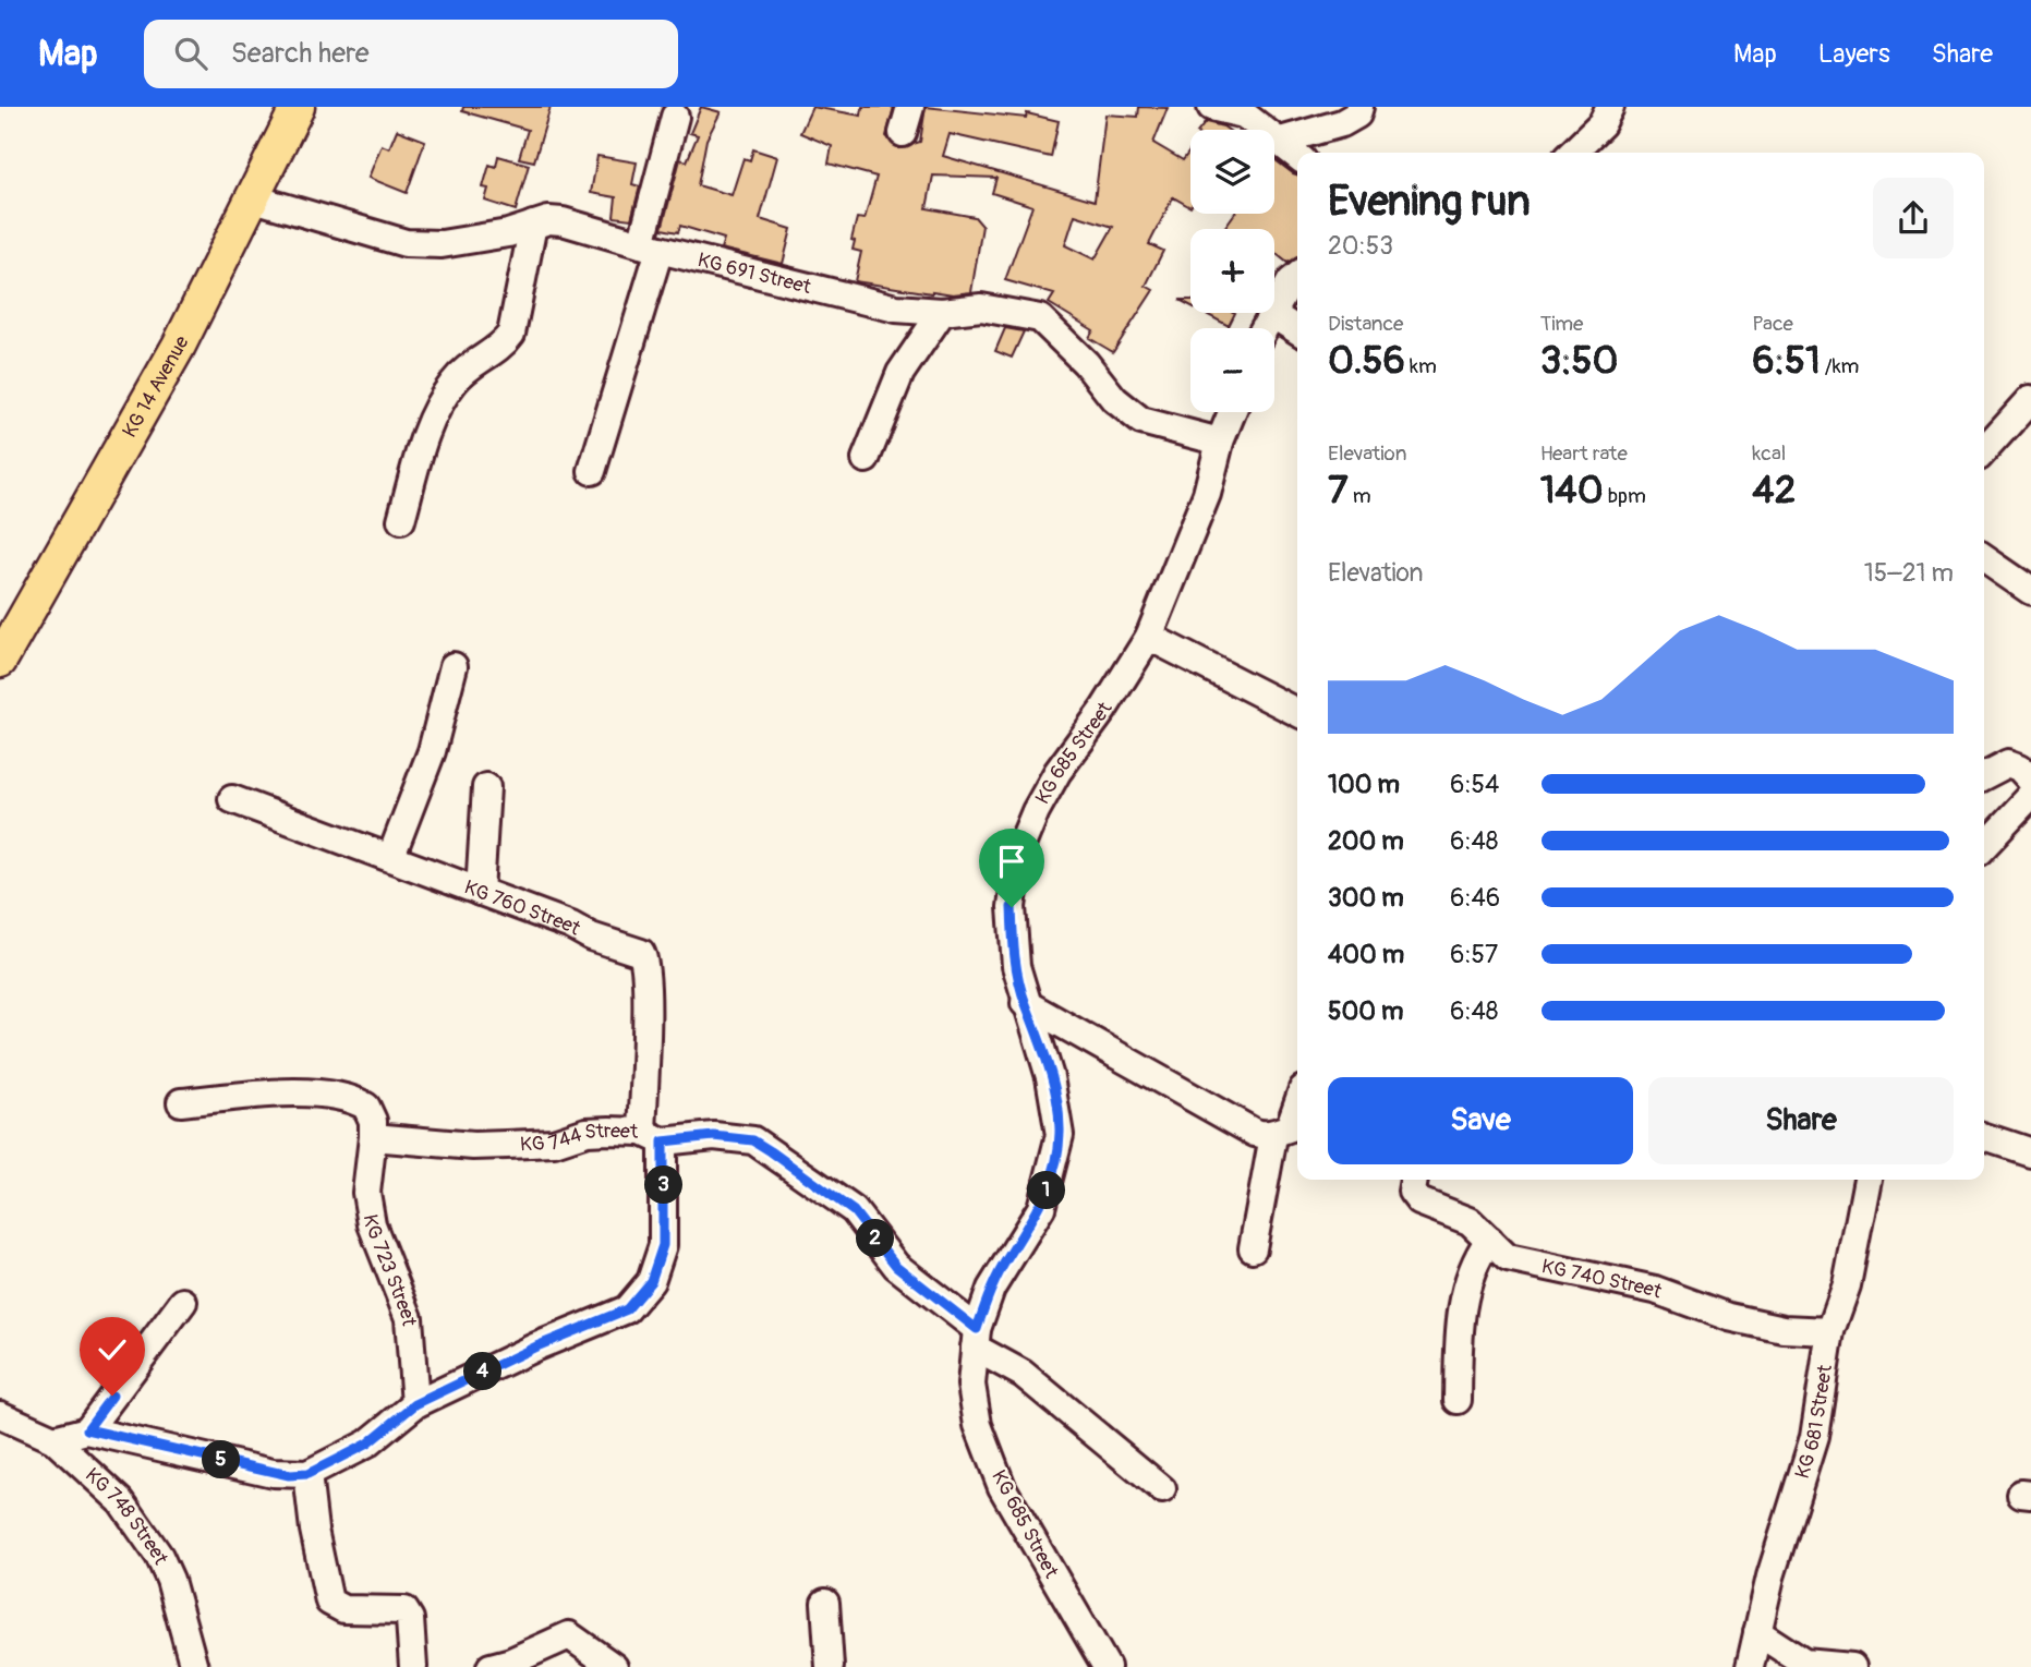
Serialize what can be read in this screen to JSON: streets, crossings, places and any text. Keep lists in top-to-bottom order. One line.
{"streets":{"main road":["KG 14 Avenue"],"street":["KG 691 Street","KG 685 Street","KG 760 Street","KG 744 Street","KG 723 Street","KG 740 Street","KG 681 Street","KG 748 Street"]},"crossings":[["KG 691 Street","KG 14 Avenue"],["KG 691 Street","KG 685 Street"],["KG 685 Street","KG 744 Street"],["KG 760 Street","KG 744 Street"],["KG 744 Street","KG 723 Street"],["KG 740 Street","KG 681 Street"]],"page":{"header":"Map","search":"Search here","nav":["Map","Layers","Share"],"map_buttons":["+","−"],"heading":["Evening run","20:53"],"stats":[["Distance","0.56 km"],["Time","3:50"],["Pace","6:51 /km"],["Elevation","7 m"],["Heart rate","140 bpm"],["kcal","42"]],"chart":["Elevation","15–21 m"],"list":[{"name":"100 m","note":"6:54"},{"name":"200 m","note":"6:48"},{"name":"300 m","note":"6:46"},{"name":"400 m","note":"6:57"},{"name":"500 m","note":"6:48"}],"buttons":["Save","Share"],"pins":["3","1","2","4","5"]}}
